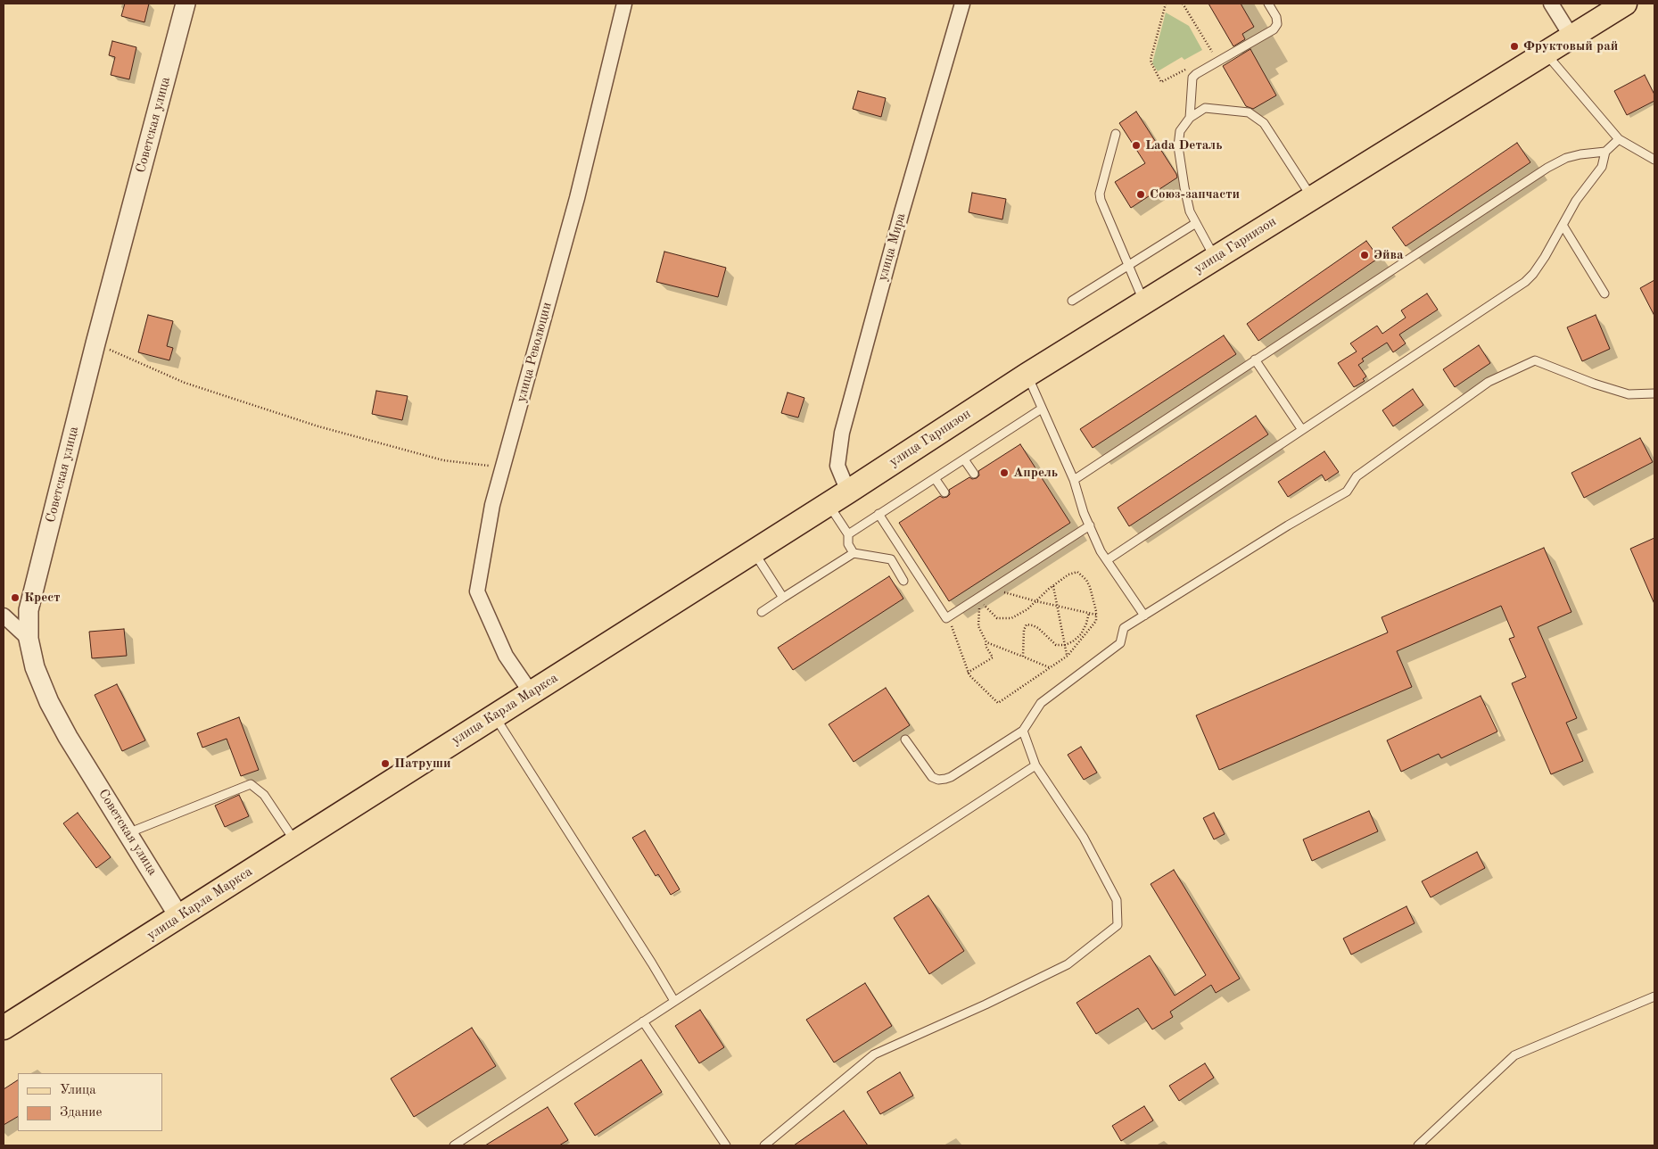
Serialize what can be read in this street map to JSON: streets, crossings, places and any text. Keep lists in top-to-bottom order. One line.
{"streets":{"main road":["улица Гарнизон","улица Карла Маркса"],"street":["Советская улица","улица Мира","улица Революции"]},"crossings":[["Советская улица","улица Карла Маркса"],["улица Гарнизон","улица Мира"],["улица Гарнизон","улица Карла Маркса"],["улица Мира","улица Карла Маркса"],["улица Революции","улица Карла Маркса"]],"places":["Фруктовый рай","Lada Dеталь","Союз-запчасти","Эйва","Апрель","Крест","Патруши"],"legend":["Улица","Здание"]}
